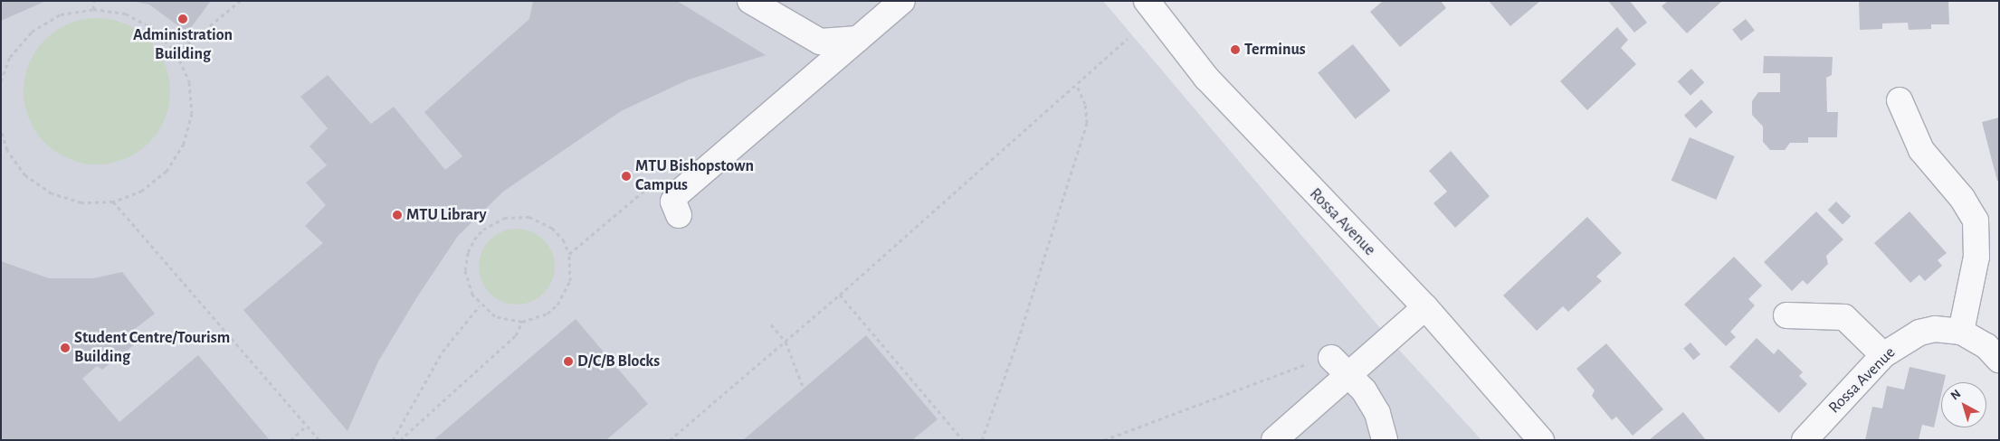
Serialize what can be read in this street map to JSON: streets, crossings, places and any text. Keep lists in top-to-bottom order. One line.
{"streets":{"street":["Rossa Avenue"]},"places":["Administration Building","Terminus","MTU Bishopstown Campus","MTU Library","Student Centre/Tourism Building","D/C/B Blocks"],"north":"top left"}
